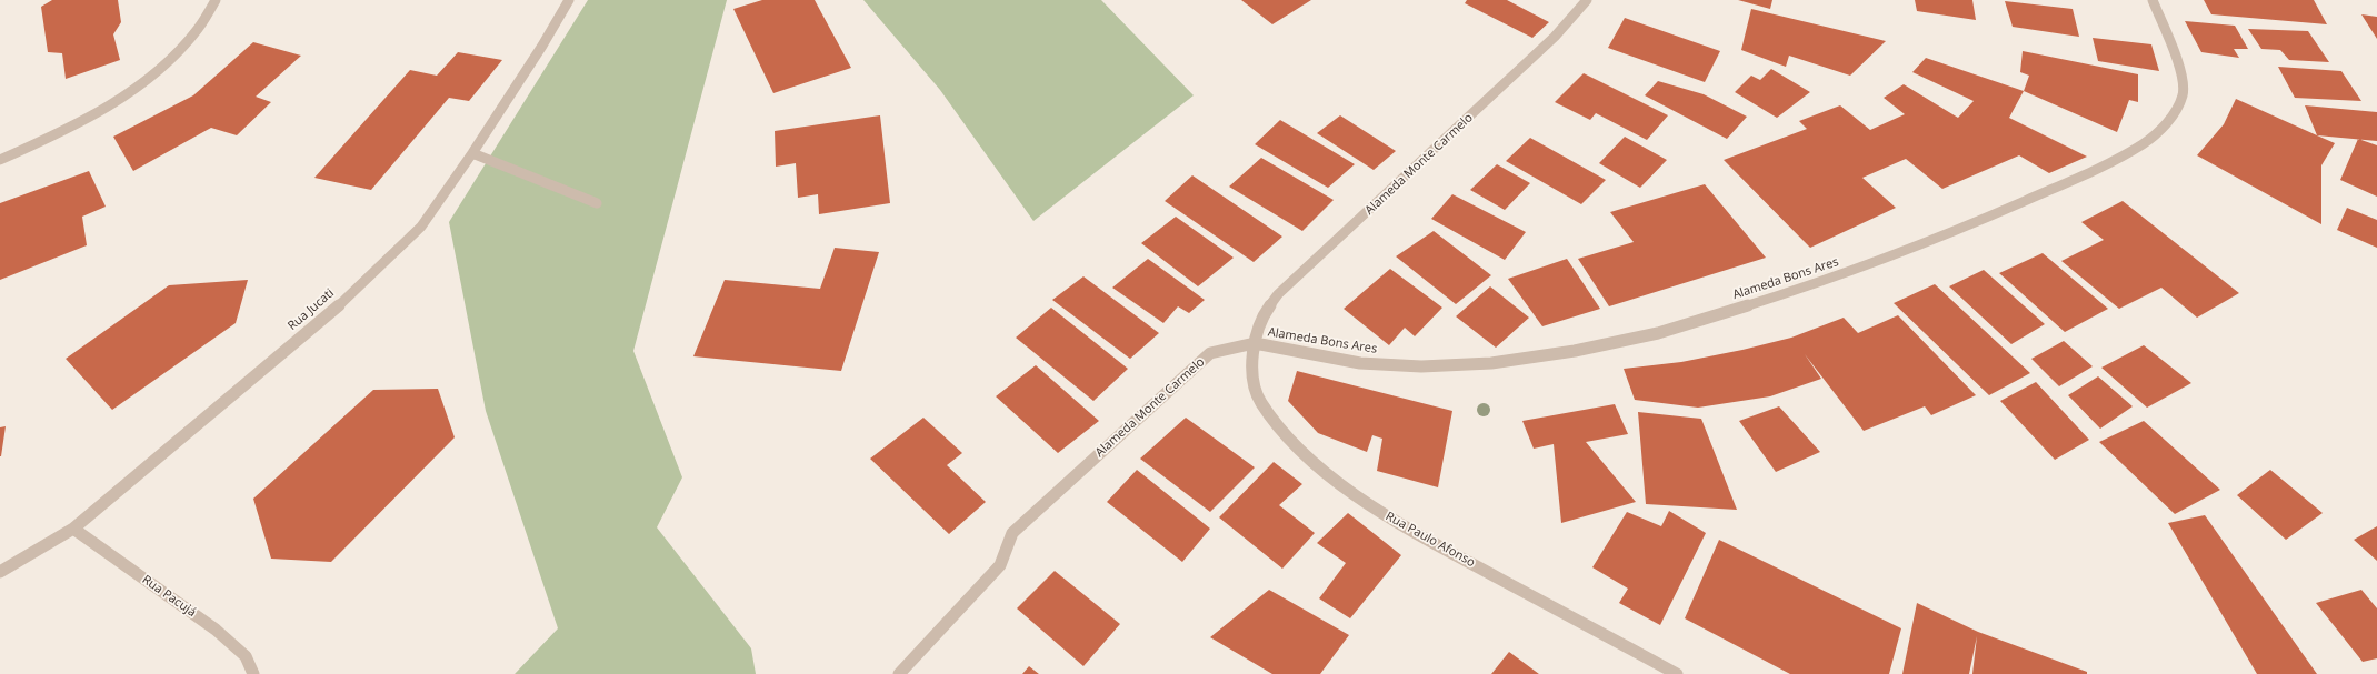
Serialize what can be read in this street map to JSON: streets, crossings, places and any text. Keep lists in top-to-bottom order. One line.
{"streets":{"street":["Alameda Monte Carmelo","Alameda Bons Ares","Rua Jucati","Rua Paulo Afonso","Rua Pacujá"]},"crossings":[["Alameda Monte Carmelo","Alameda Bons Ares"],["Alameda Monte Carmelo","Rua Paulo Afonso"],["Alameda Bons Ares","Rua Paulo Afonso"],["Rua Jucati","Rua Pacujá"]]}
